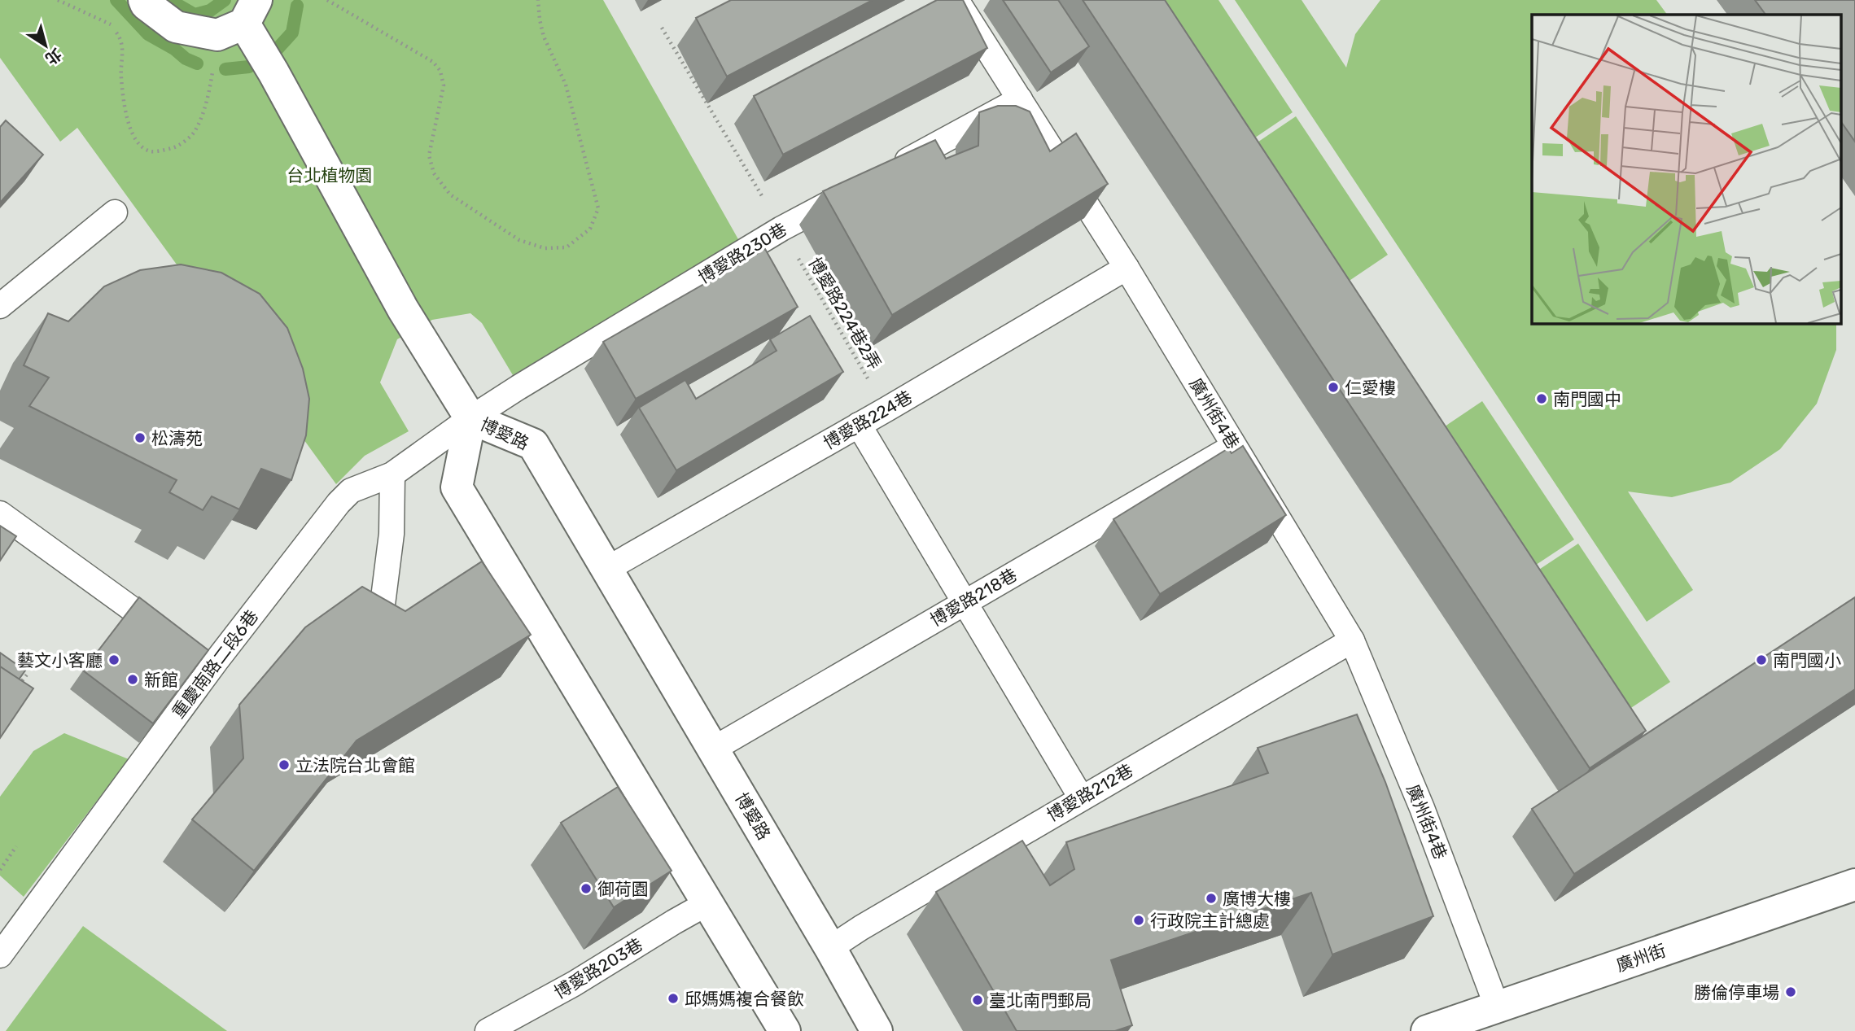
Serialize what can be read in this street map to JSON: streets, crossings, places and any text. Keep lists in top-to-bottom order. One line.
{"streets":{"street":["博愛路","廣州街"],"lane":["博愛路230巷","廣州街4巷","博愛路224巷","博愛路218巷","重慶南路二段6巷","博愛路212巷","博愛路203巷"],"path":["博愛路224巷2弄"]},"crossings":[["博愛路230巷","博愛路224巷2弄"],["博愛路230巷","博愛路"],["博愛路230巷","重慶南路二段6巷"],["博愛路224巷2弄","博愛路224巷"],["廣州街4巷","博愛路224巷"],["廣州街4巷","博愛路218巷"],["廣州街4巷","博愛路212巷"],["廣州街4巷","廣州街"],["博愛路224巷","博愛路"],["博愛路","博愛路218巷"],["博愛路","重慶南路二段6巷"],["博愛路","博愛路212巷"],["博愛路","博愛路203巷"]],"parks":["台北植物園"],"places":["仁愛樓","南門國中","松濤苑","藝文小客廳","南門國小","新館","立法院台北會館","御荷園","廣博大樓","行政院主計總處","勝倫停車場","邱媽媽複合餐飲","臺北南門郵局"],"north":"bottom right"}
